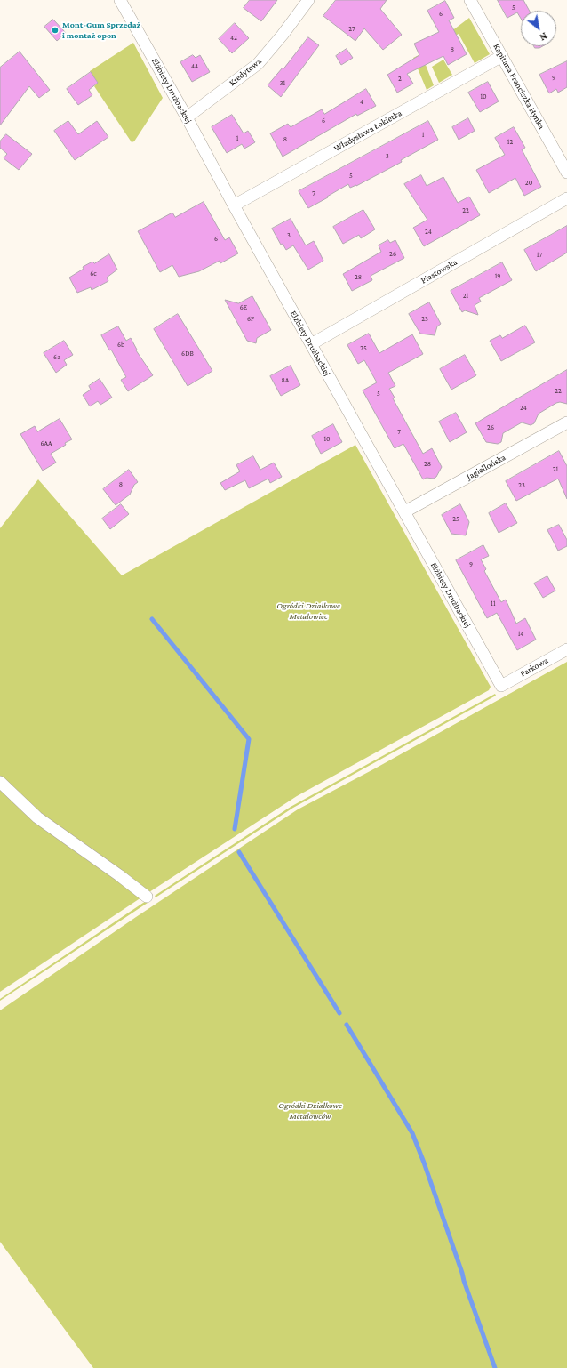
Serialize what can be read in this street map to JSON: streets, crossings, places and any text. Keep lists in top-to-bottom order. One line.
{"streets":{"street":["Kredytowa","Kapitana Franciszka Hynka","Elżbiety Drużbackiej","Władysława Łokietka","Piastowska","Jagiellońska","Parkowa"]},"crossings":[["Kredytowa","Elżbiety Drużbackiej"],["Kapitana Franciszka Hynka","Władysława Łokietka"],["Elżbiety Drużbackiej","Władysława Łokietka"],["Elżbiety Drużbackiej","Piastowska"],["Elżbiety Drużbackiej","Jagiellońska"],["Elżbiety Drużbackiej","Parkowa"]],"parks":["Ogródki Działkowe Metalowiec","Ogródki Działkowe Metalowców"],"places":["Mont-Gum Sprzedaż i montaż opon"],"house_numbers":["5","6","27","42","8","44","9","2","31","10","4","6","1","1","8","12","3","5","20","7","22","24","3","6","26","17","6c","19","28","21","6E","6F","23","6b","25","6DB","6a","8A","22","5","24","26","7","10","6AA","28","21","8","23","25","9","11","14"],"north":"bottom right"}
